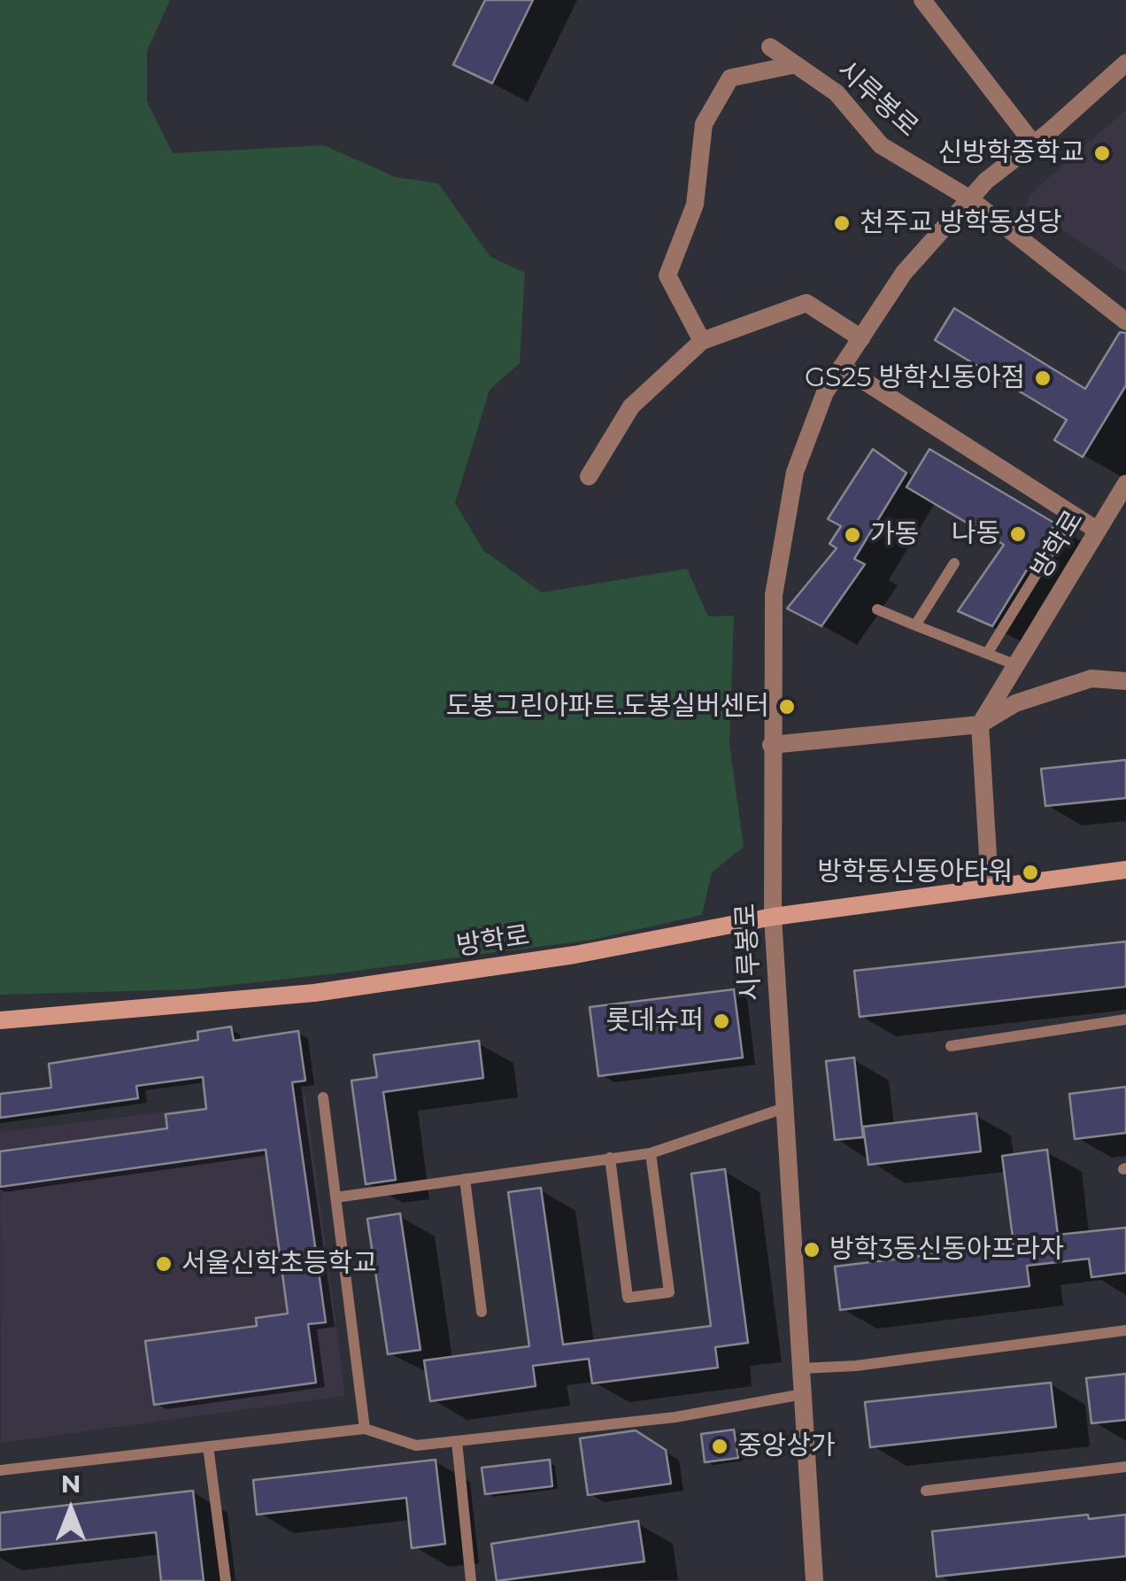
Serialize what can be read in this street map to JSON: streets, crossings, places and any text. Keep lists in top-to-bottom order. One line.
{"streets":{"main road":["방학로"],"street":["시루봉로"]},"crossings":[["시루봉로","방학로"]],"places":["신방학중학교","천주교 방학동성당","GS25 방학신동아점","나동","가동","도봉그린아파트.도봉실버센터","방학동신동아타워","롯데슈퍼","방학3동신동아프라자","서울신학초등학교","중앙상가"],"north":"top"}
